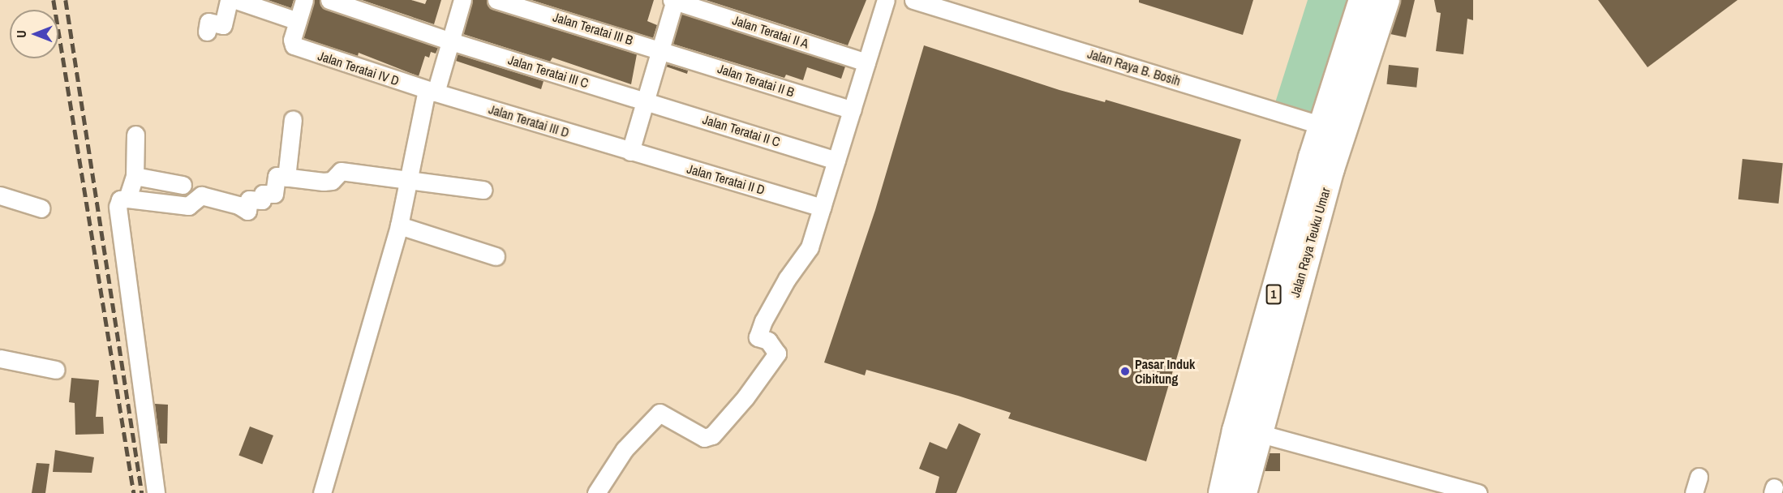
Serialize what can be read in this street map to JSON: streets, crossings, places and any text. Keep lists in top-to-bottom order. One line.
{"streets":{"highway":["Jalan Raya Teuku Umar","1"],"street":["Jalan Teratai III B","Jalan Teratai II A","Jalan Raya B. Bosih","Jalan Teratai IV D","Jalan Teratai III C","Jalan Teratai II B","Jalan Teratai III D","Jalan Teratai II C","Jalan Teratai II D"]},"crossings":[["Jalan Teratai III B","Jalan Teratai II B"],["Jalan Raya B. Bosih","Jalan Raya Teuku Umar"],["Jalan Teratai IV D","Jalan Teratai III D"],["Jalan Teratai III C","Jalan Teratai II C"],["Jalan Teratai III D","Jalan Teratai II D"]],"places":["Pasar Induk Cibitung"],"north":"left"}
